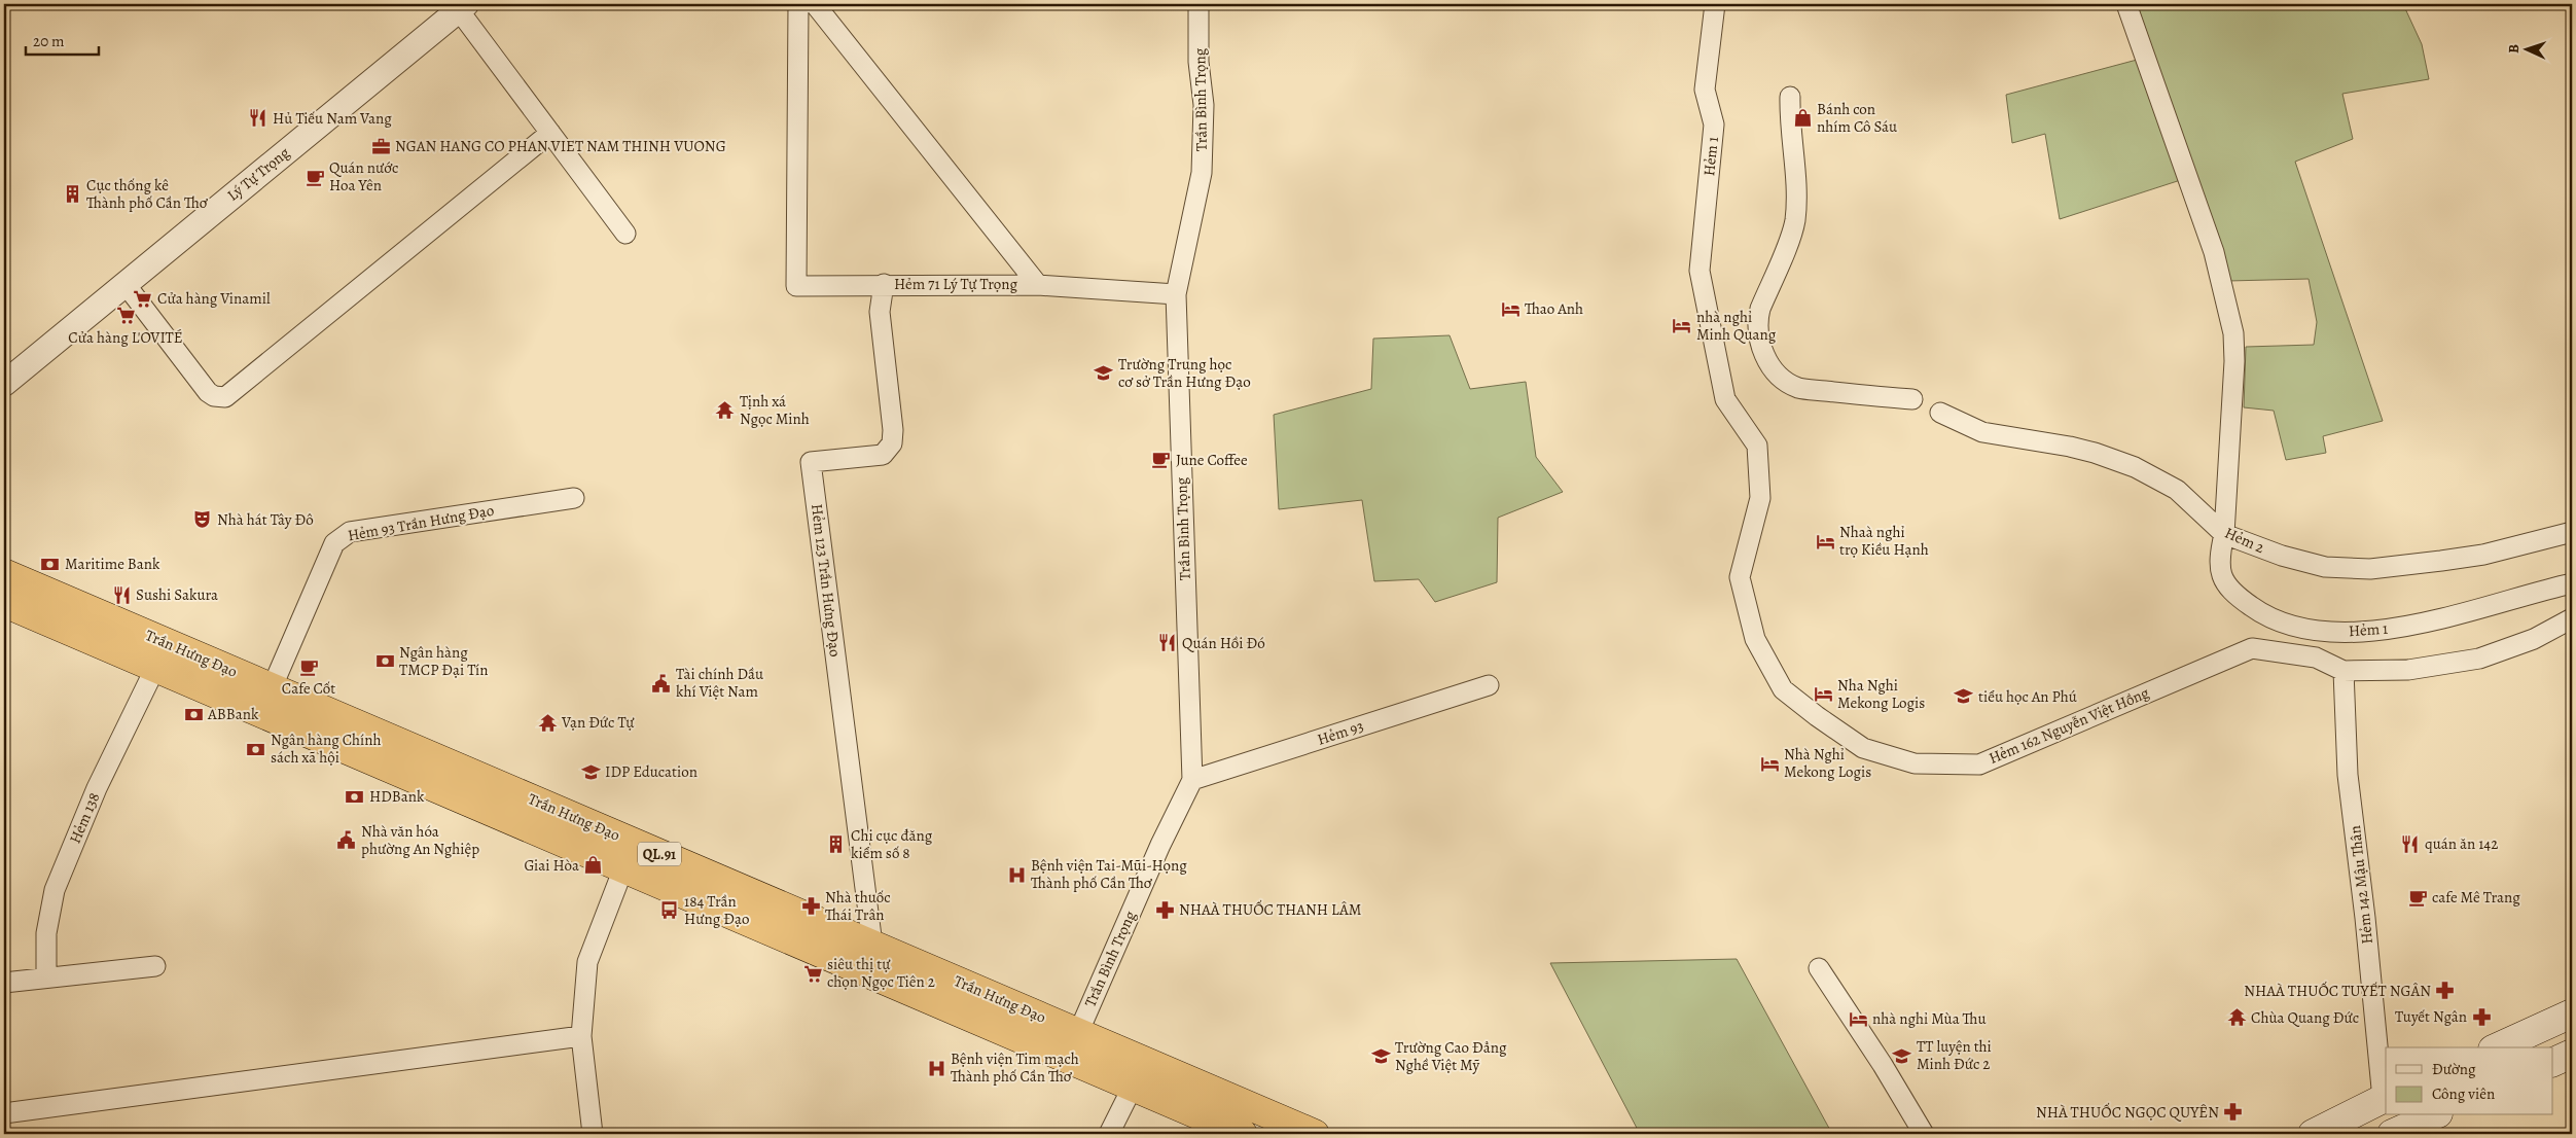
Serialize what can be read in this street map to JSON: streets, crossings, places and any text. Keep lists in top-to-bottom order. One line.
{"streets":{"highway":["Trần Hưng Đạo","QL.91"],"street":["Trần Bình Trọng","Hẻm 1","Lý Tự Trọng","Hẻm 71 Lý Tự Trọng","Hẻm 93 Trần Hưng Đạo","Hẻm 2","Hẻm 123 Trần Hưng Đạo","Hẻm 162 Nguyễn Việt Hồng","Hẻm 93","Hẻm 138","Hẻm 142 Mậu Thân"]},"crossings":[["Trần Bình Trọng","Trần Hưng Đạo"],["Trần Bình Trọng","Hẻm 93"],["Hẻm 1","Hẻm 2"],["Hẻm 1","Hẻm 162 Nguyễn Việt Hồng"],["Hẻm 71 Lý Tự Trọng","Hẻm 123 Trần Hưng Đạo"],["Hẻm 93 Trần Hưng Đạo","Trần Hưng Đạo"],["Hẻm 123 Trần Hưng Đạo","Trần Hưng Đạo"],["Trần Hưng Đạo","Hẻm 138"],["Hẻm 162 Nguyễn Việt Hồng","Hẻm 142 Mậu Thân"]],"places":{"restaurant":["Hủ Tiếu Nam Vang","Sushi Sakura","Quán Hồi Đó","quán ăn 142"],"shop":["Bánh con nhím Cô Sáu","Giai Hòa"],"office":["NGAN HANG CO PHAN VIET NAM THINH VUONG"],"cafe":["Quán nước Hoa Yên","June Coffee","Cafe Cốt","cafe Mê Trang"],"building":["Cục thống kê Thành phố Cần Thơ","Chi cục đăng kiểm số 8"],"supermarket":["Cửa hàng Vinamil","Cửa hàng L'OVITÉ","siêu thị tự chọn Ngọc Tiên 2"],"hotel":["Thao Anh","nhà nghỉ Minh Quang","Nhaà nghỉ trọ Kiều Hạnh","Nha Nghi Mekong Logis","Nhà Nghỉ Mekong Logis","nhà nghỉ Mùa Thu"],"school or university":["Trường Trung học cơ sở Trần Hưng Đạo","tiểu học An Phú","IDP Education","TT luyện thi Minh Đức 2","Trường Cao Đẳng Nghề Việt Mỹ"],"temple":["Tịnh xá Ngọc Minh","Vạn Đức Tự","Chùa Quang Đức"],"theatre":["Nhà hát Tây Đô"],"bank":["Maritime Bank","Ngân hàng TMCP Đại Tín","ABBank","Ngân hàng Chính sách xã hội","HDBank"],"public building":["Tài chính Dầu khí Việt Nam","Nhà văn hóa phường An Nghiệp"],"hospital":["Bệnh viện Tai-Mũi-Họng Thành phố Cần Thơ","Bệnh viện Tim mạch Thành phố Cần Thơ"],"pharmacy":["Nhà thuốc Thái Trân","NHAÀ THUỐC THANH LÂM","NHAÀ THUỐC TUYẾT NGÂN","Tuyết Ngân","NHÀ THUỐC NGỌC QUYÊN"],"bus stop":["184 Trần Hưng Đạo"]},"legend":["Đường","Công viên"],"scale_bar":"20 m","north":"left"}
